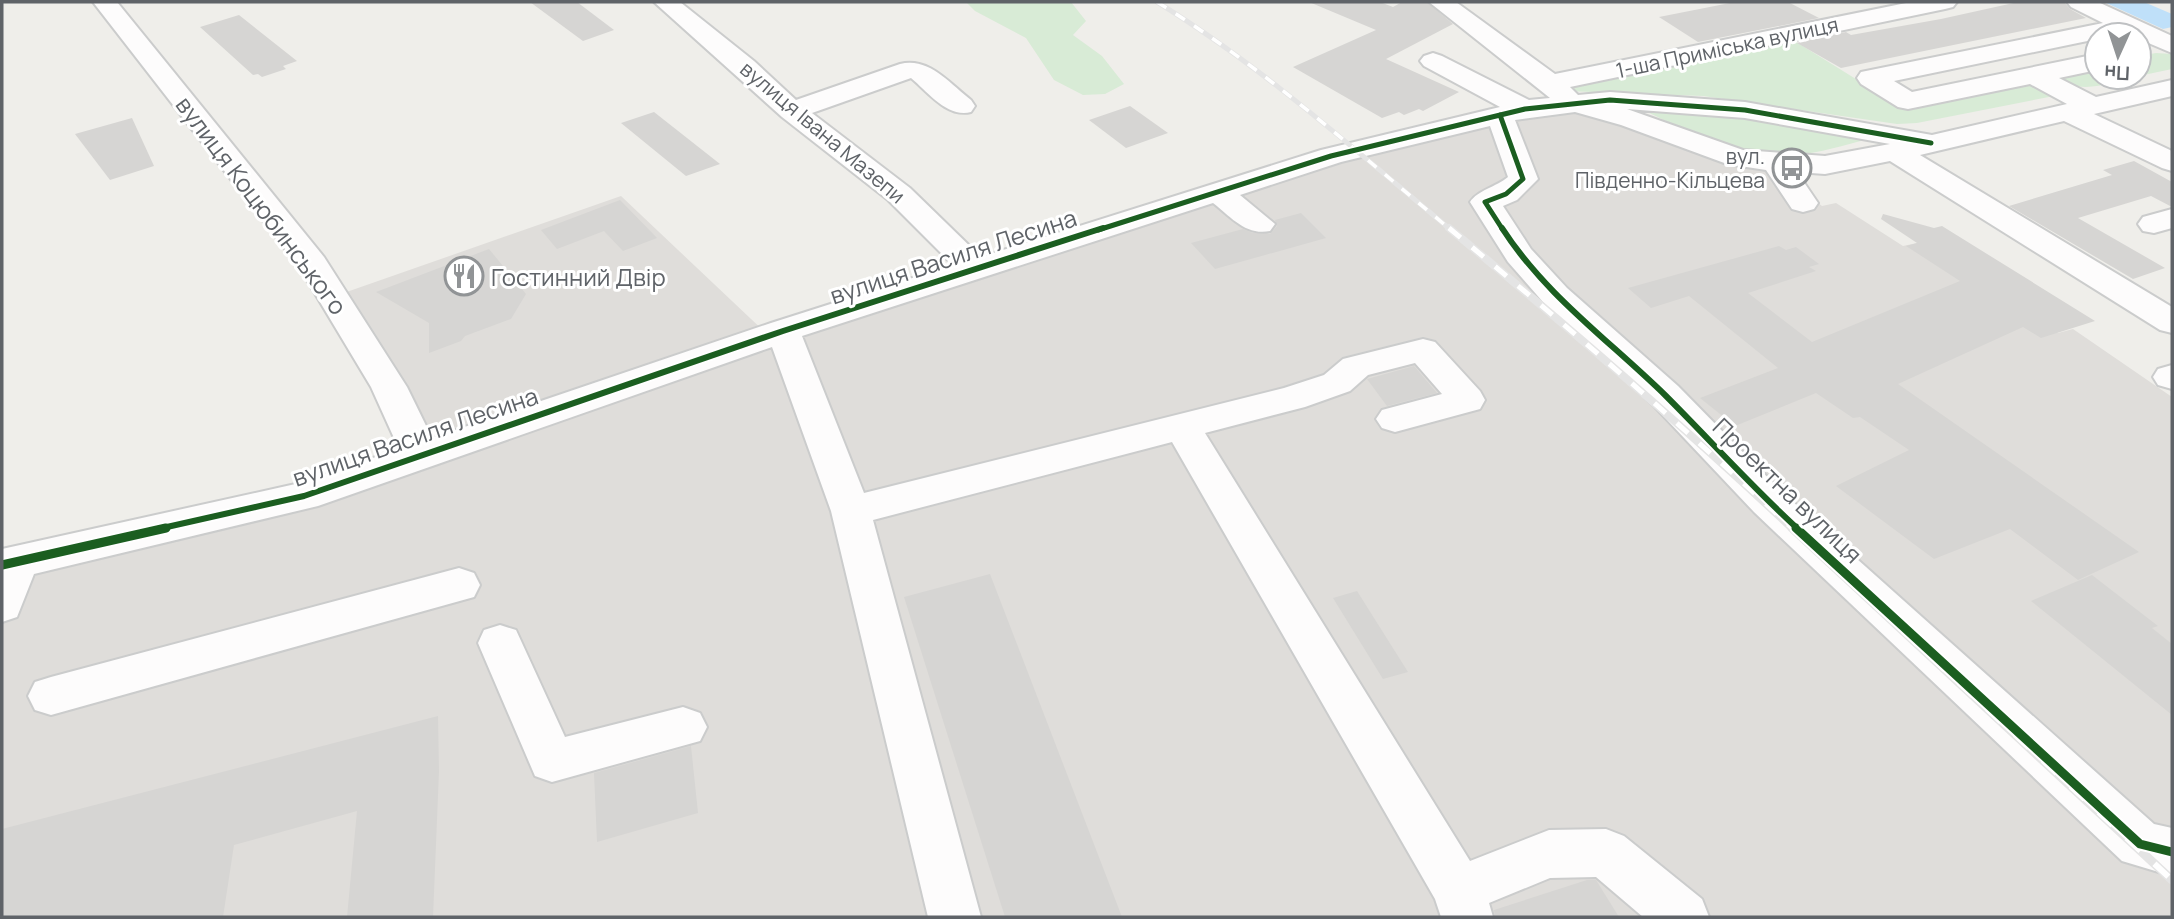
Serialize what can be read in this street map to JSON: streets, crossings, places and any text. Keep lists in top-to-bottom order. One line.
{"streets":{"street":["1-ша Приміська вулиця","вулиця Івана Мазепи","вулиця Коцюбинського","вулиця Василя Лесина","Проектна вулиця"]},"crossings":[["1-ша Приміська вулиця","вулиця Василя Лесина"],["вулиця Івана Мазепи","вулиця Василя Лесина"],["вулиця Коцюбинського","вулиця Василя Лесина"],["вулиця Василя Лесина","Проектна вулиця"]],"places":{"bus stop":["вул. Південно-Кільцева"],"restaurant":["Гостинний Двір"]},"north":"bottom"}
